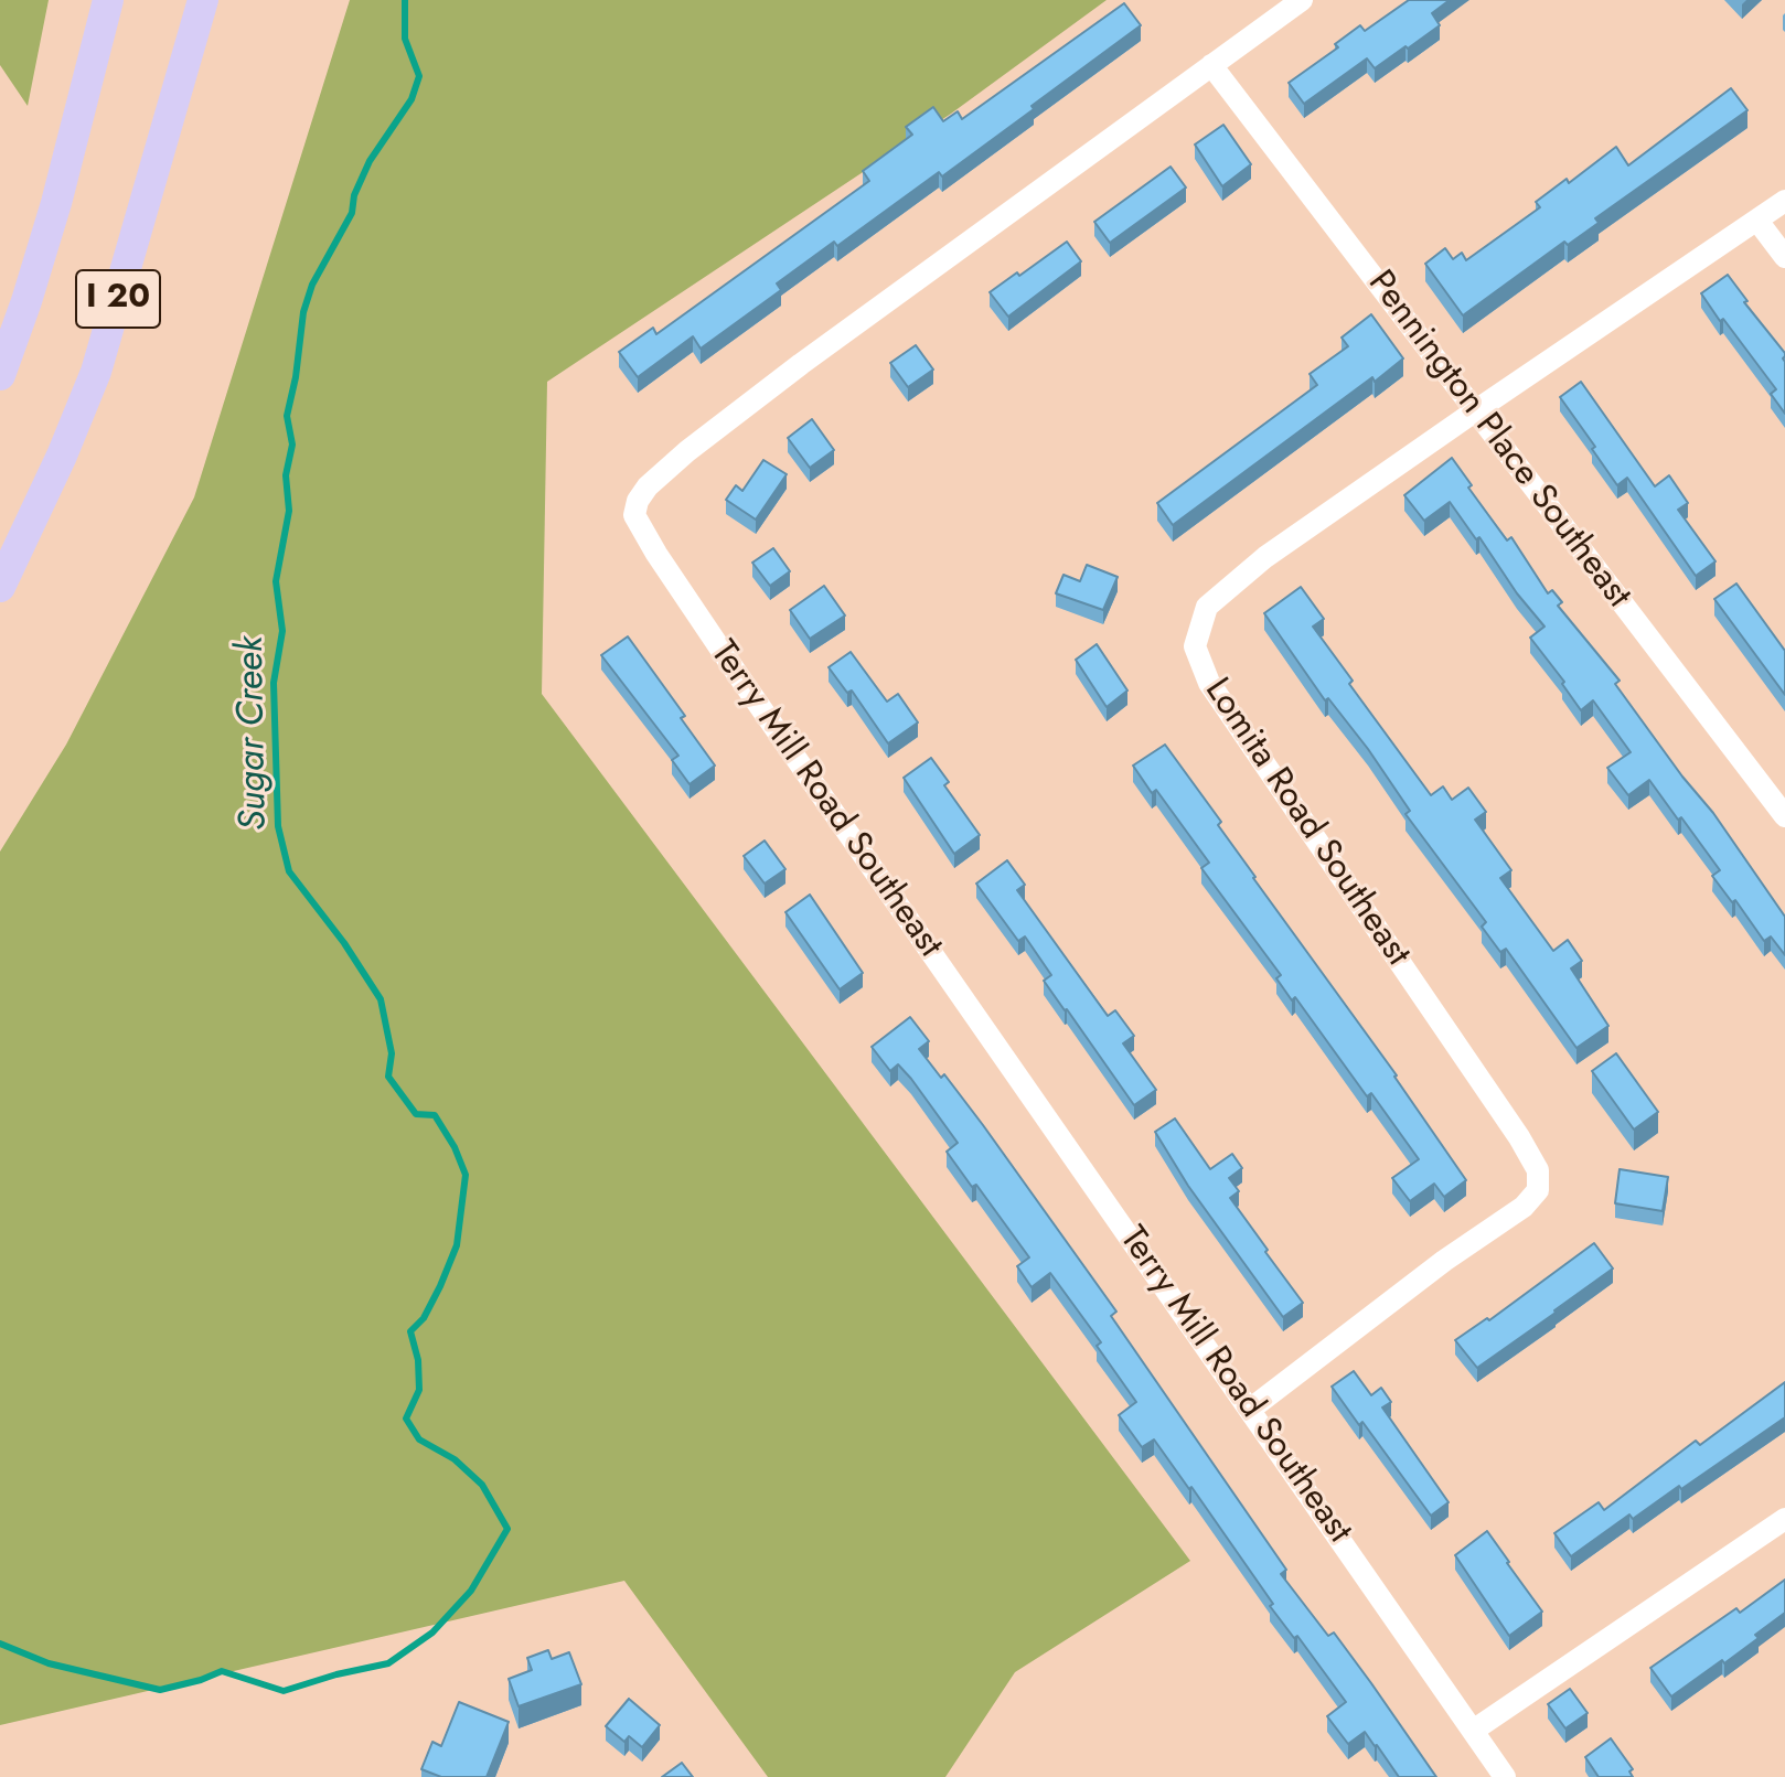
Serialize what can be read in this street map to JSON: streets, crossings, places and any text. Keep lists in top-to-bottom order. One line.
{"streets":{"highway":["I 20"],"street":["Pennington Place Southeast","Terry Mill Road Southeast","Lomita Road Southeast"]},"crossings":[["Pennington Place Southeast","Terry Mill Road Southeast"],["Pennington Place Southeast","Lomita Road Southeast"],["Terry Mill Road Southeast","Lomita Road Southeast"]],"water":["Sugar Creek"]}
